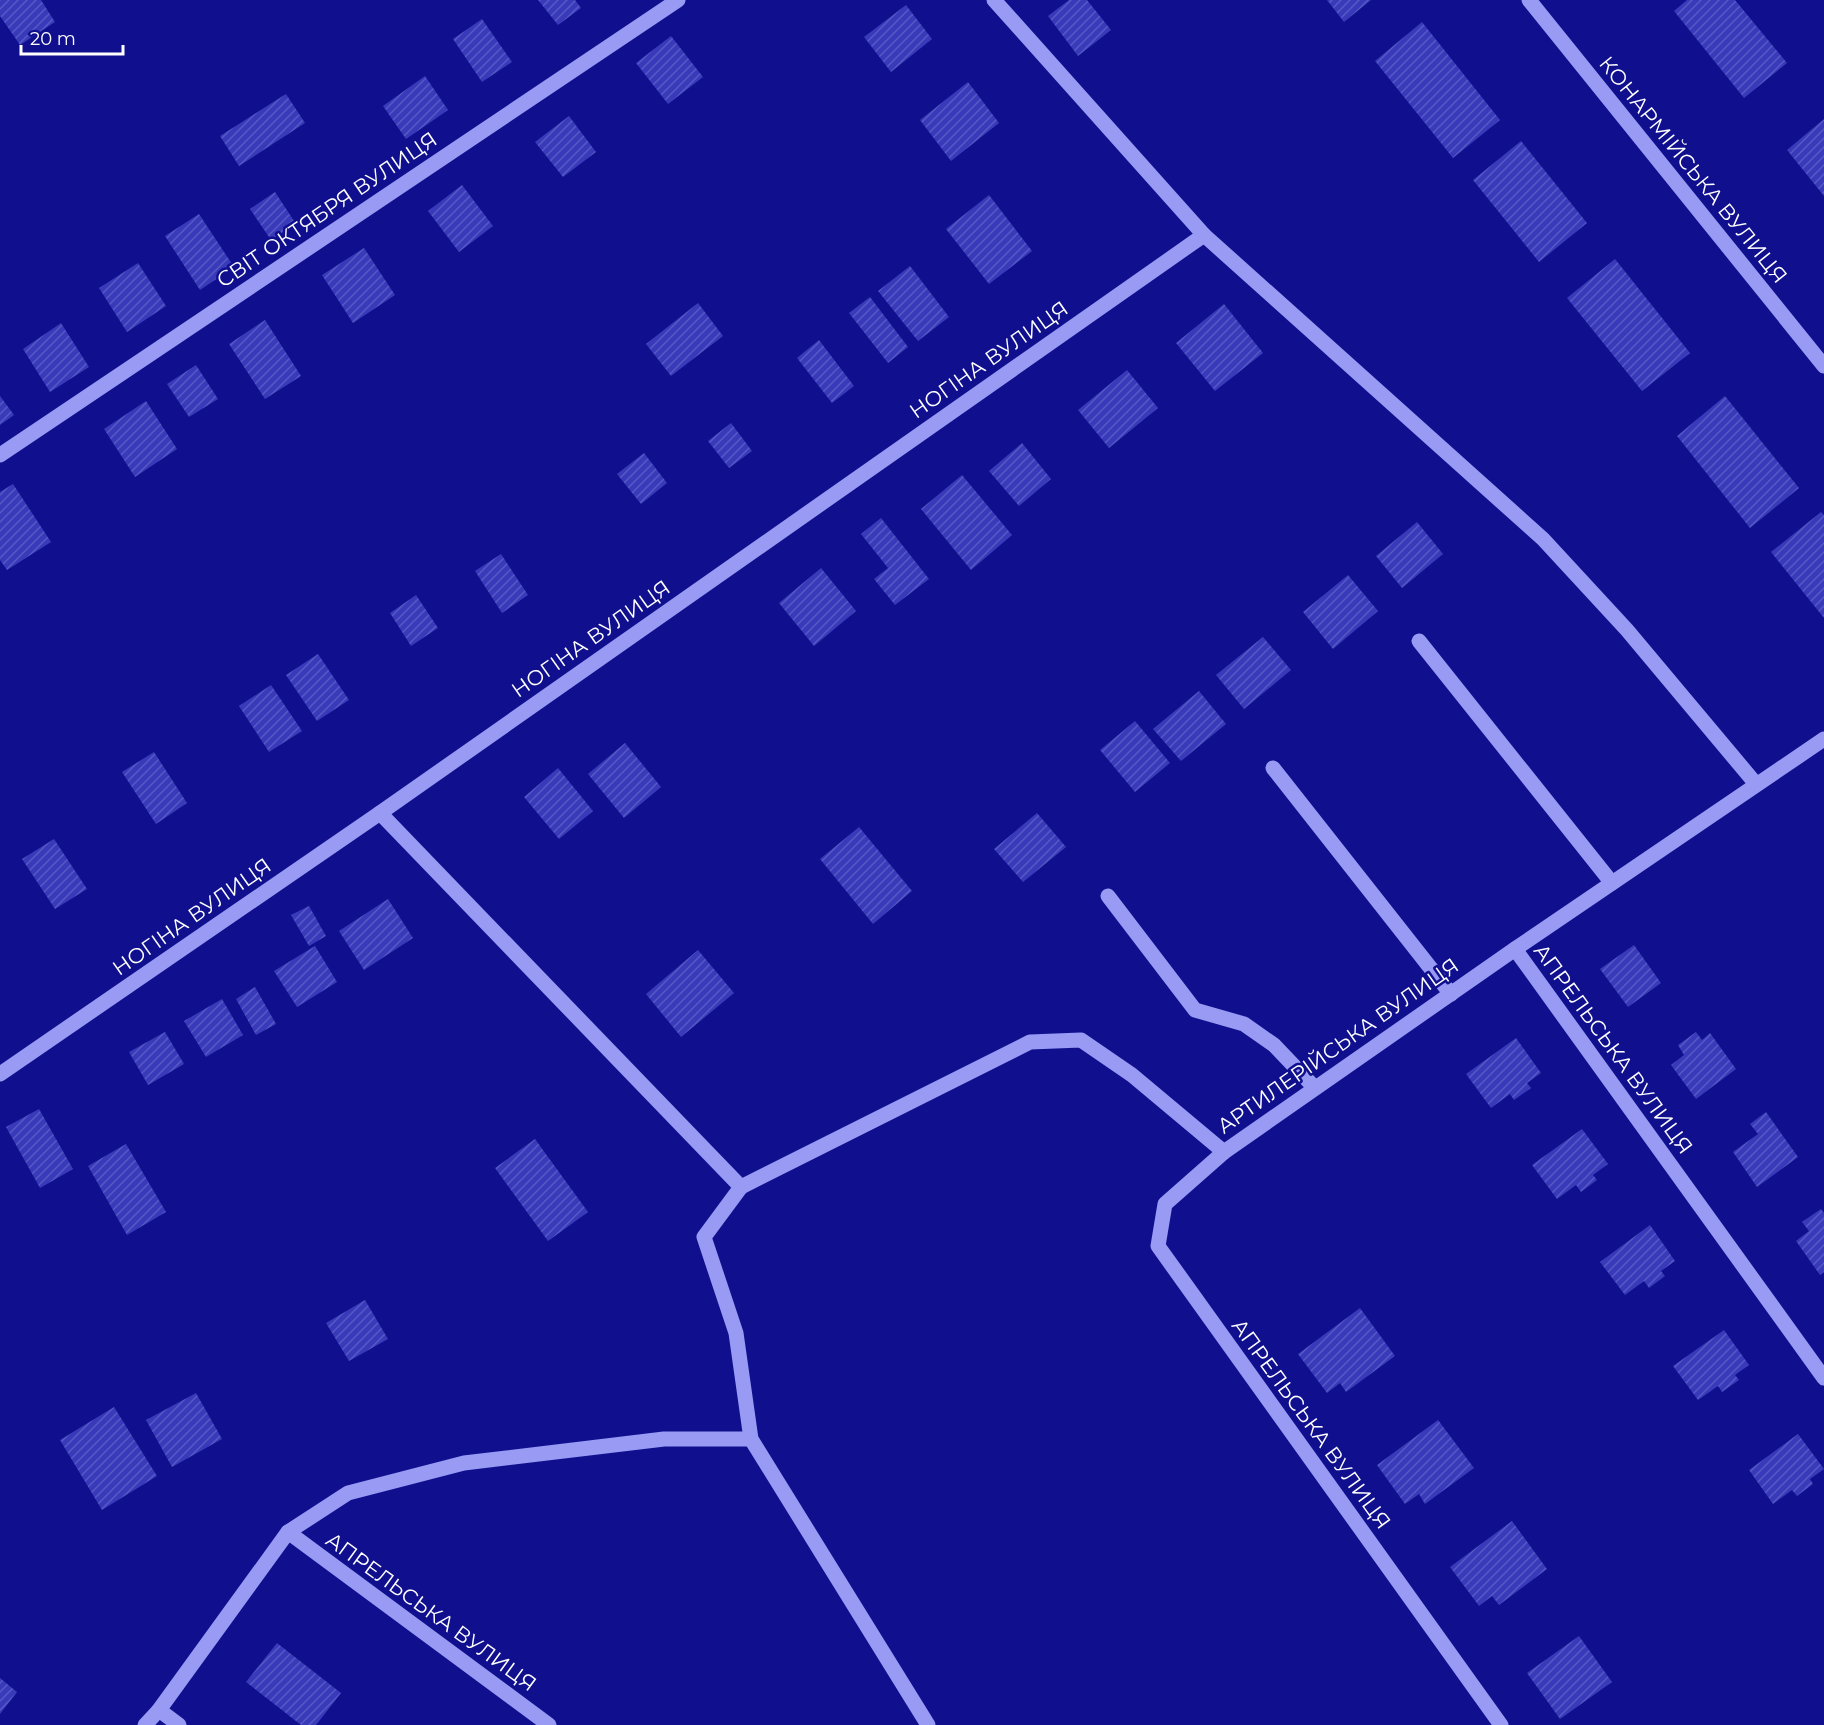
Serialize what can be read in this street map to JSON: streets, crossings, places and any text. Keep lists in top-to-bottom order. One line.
{"streets":{"street":["КОНАРМІЙСЬКА ВУЛИЦЯ","СВІТ ОКТЯБРЯ ВУЛИЦЯ","НОГІНА ВУЛИЦЯ","АРТИЛЕРІЙСЬКА ВУЛИЦЯ","АПРЕЛЬСЬКА ВУЛИЦЯ"]},"crossings":[["АРТИЛЕРІЙСЬКА ВУЛИЦЯ","АПРЕЛЬСЬКА ВУЛИЦЯ"]],"scale_bar":"20 m"}
